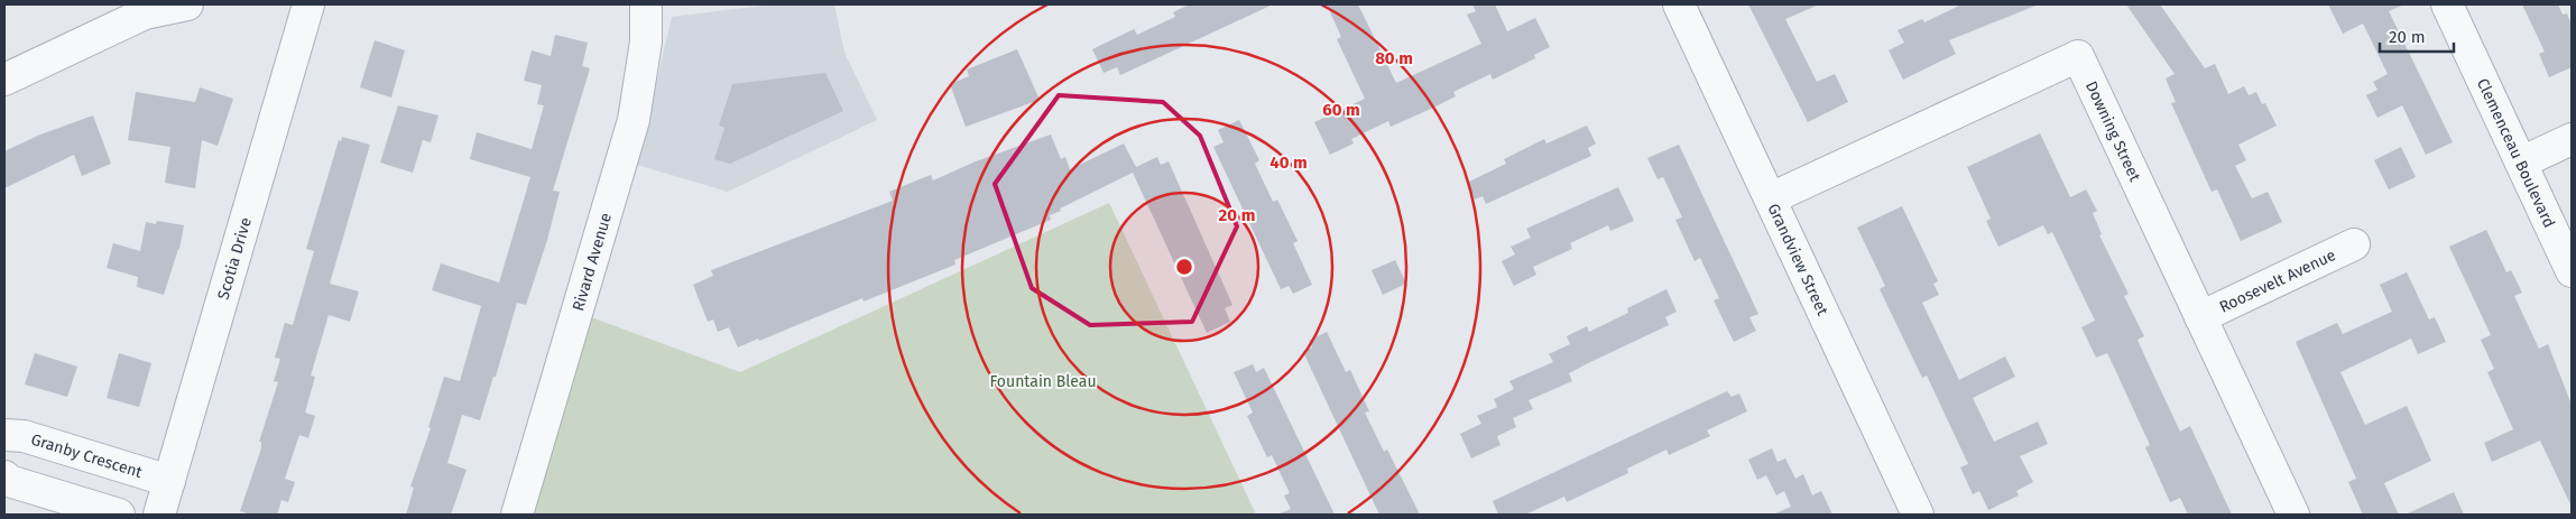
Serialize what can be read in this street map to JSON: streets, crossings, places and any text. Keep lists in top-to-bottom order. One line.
{"streets":{"street":["Downing Street","Clemenceau Boulevard","Scotia Drive","Grandview Street","Rivard Avenue","Roosevelt Avenue","Granby Crescent"]},"crossings":[["Downing Street","Grandview Street"],["Downing Street","Roosevelt Avenue"],["Scotia Drive","Granby Crescent"]],"parks":["Fountain Bleau"],"scale_bar":"20 m","rings":["80 m","60 m","40 m","20 m"]}
